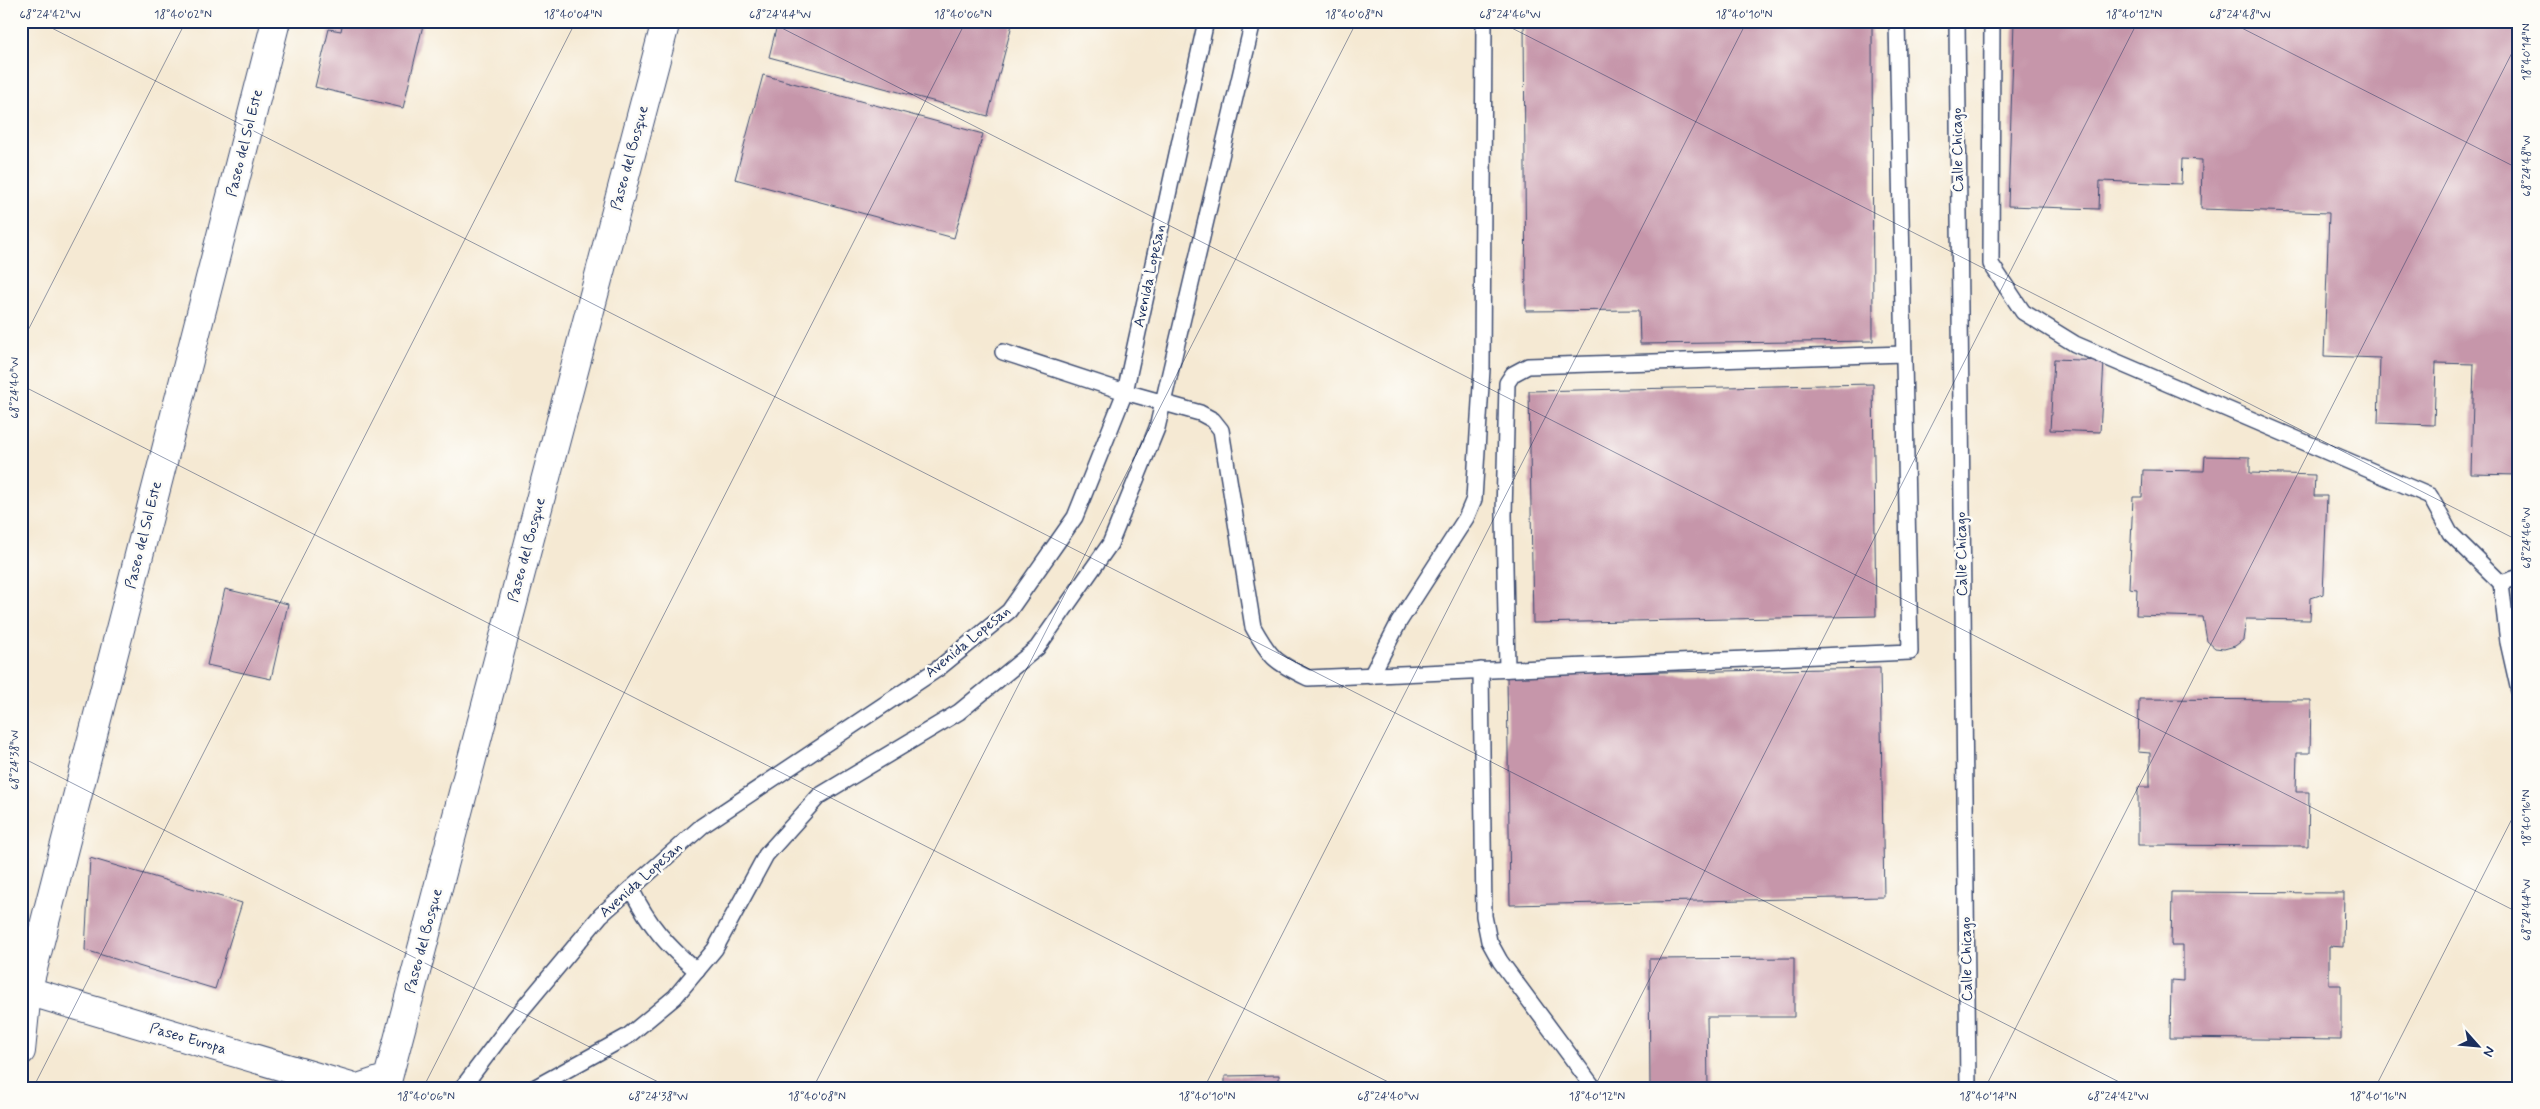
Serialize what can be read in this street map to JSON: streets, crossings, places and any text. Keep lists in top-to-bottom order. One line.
{"streets":{"street":["Paseo del Sol Este","Paseo del Bosque","Paseo Europa"],"lane":["Calle Chicago","Avenida Lopesan"]},"crossings":[["Paseo del Sol Este","Paseo Europa"],["Paseo del Bosque","Paseo Europa"]],"north":"bottom right","coordinates":["68°24'42\"W","18°40'02\"N","18°40'04\"N","68°24'44\"W","18°40'06\"N","18°40'08\"N","68°24'46\"W","18°40'10\"N","18°40'12\"N","68°24'48\"W","18°40'14\"N","68°24'40\"W","68°24'38\"W","18°40'16\"N"]}
